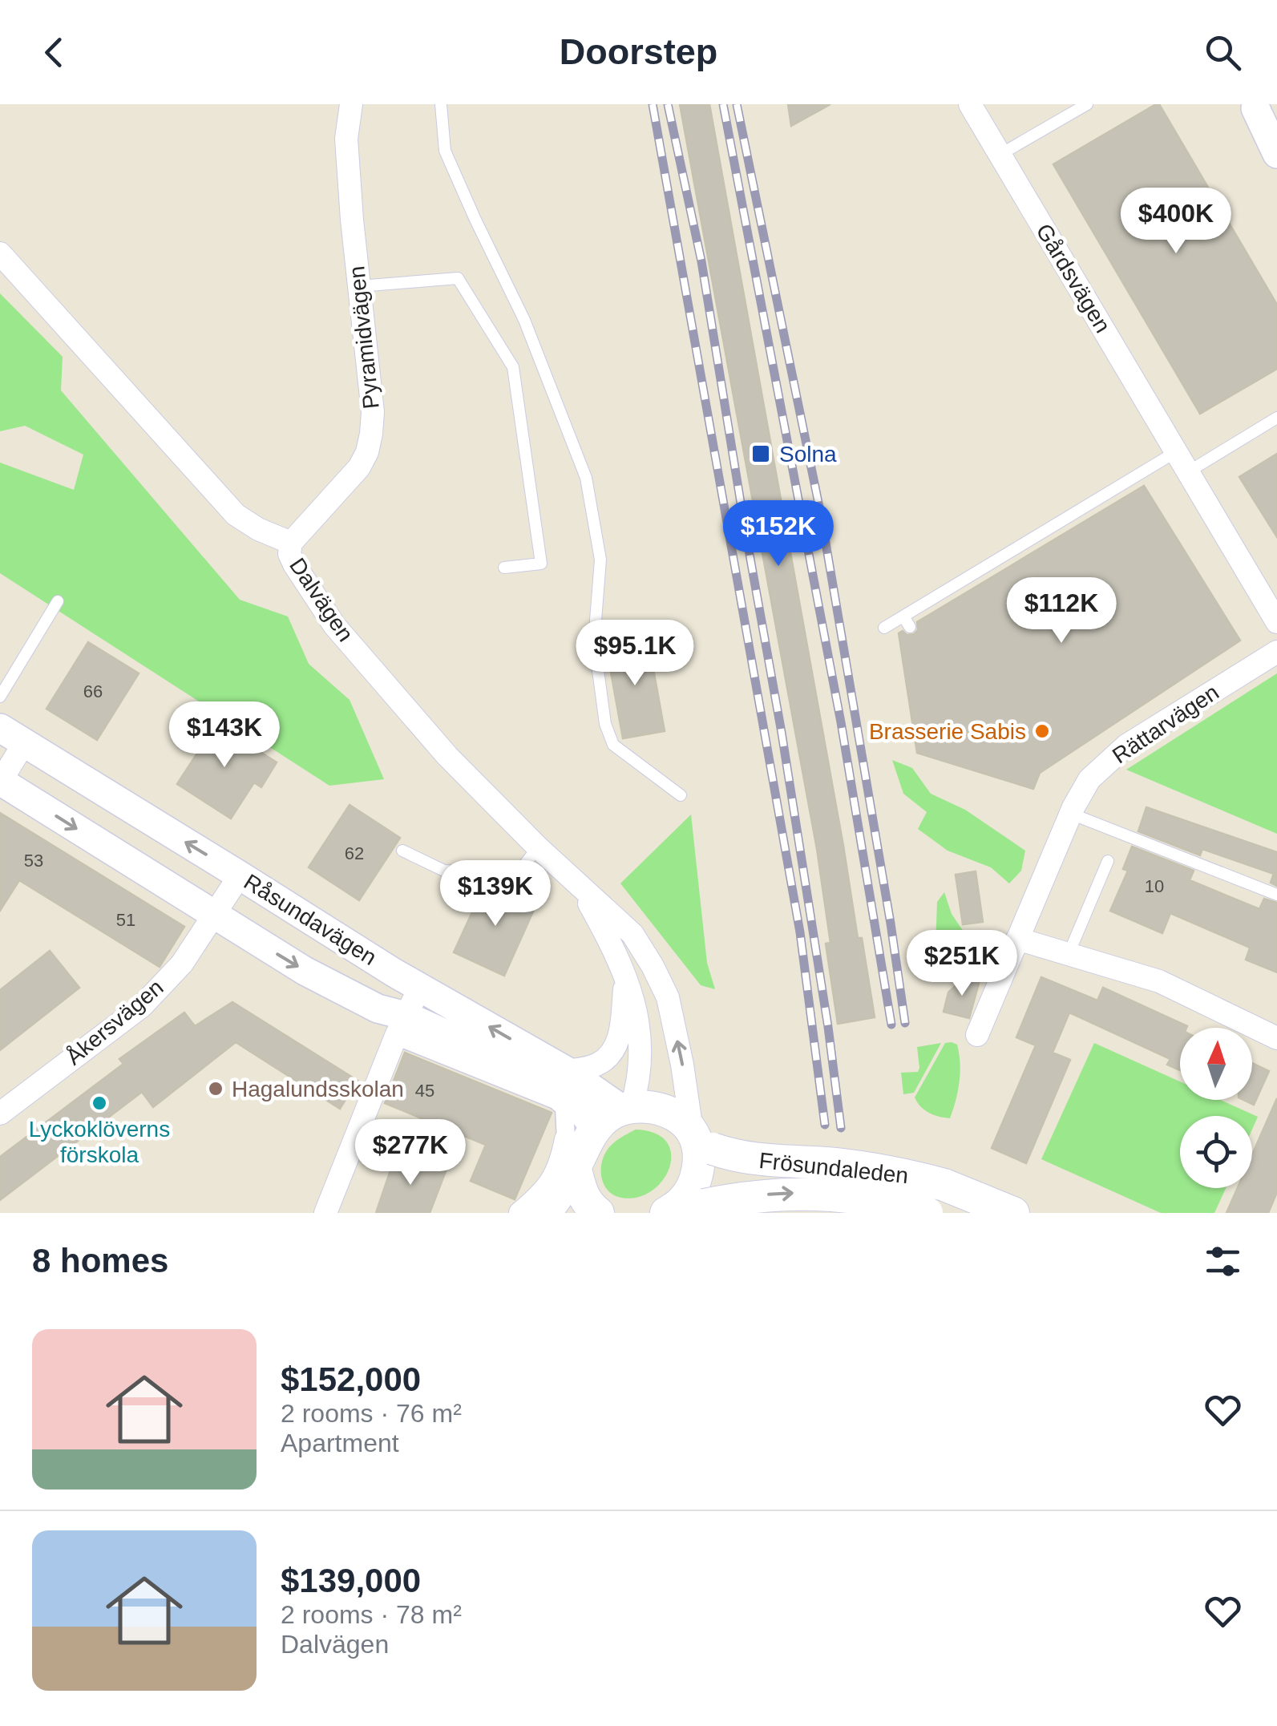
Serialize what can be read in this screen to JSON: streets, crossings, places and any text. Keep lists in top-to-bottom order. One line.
{"streets":{"main road":["Frösundaleden"],"street":["Gårdsvägen","Pyramidvägen","Dalvägen","Rättarvägen","Råsundavägen","Åkersvägen"]},"crossings":[["Pyramidvägen","Dalvägen"],["Dalvägen","Råsundavägen"],["Dalvägen","Frösundaleden"],["Råsundavägen","Åkersvägen"],["Råsundavägen","Frösundaleden"]],"places":{"transit":["Solna"],"other":["Brasserie Sabis","Hagalundsskolan","Lyckoklöverns förskola"]},"house_numbers":["66","62","53","10","51","45"],"north":"top","page":{"header":"Doorstep","price":["$400K","$152K","$112K","$95.1K","$143K","$139K","$251K","$277K"],"heading":"8 homes","list":[{"name":"$152,000","note":"2 rooms · 76 m² · Apartment"},{"name":"$139,000","note":"2 rooms · 78 m² · Dalvägen"}]}}
